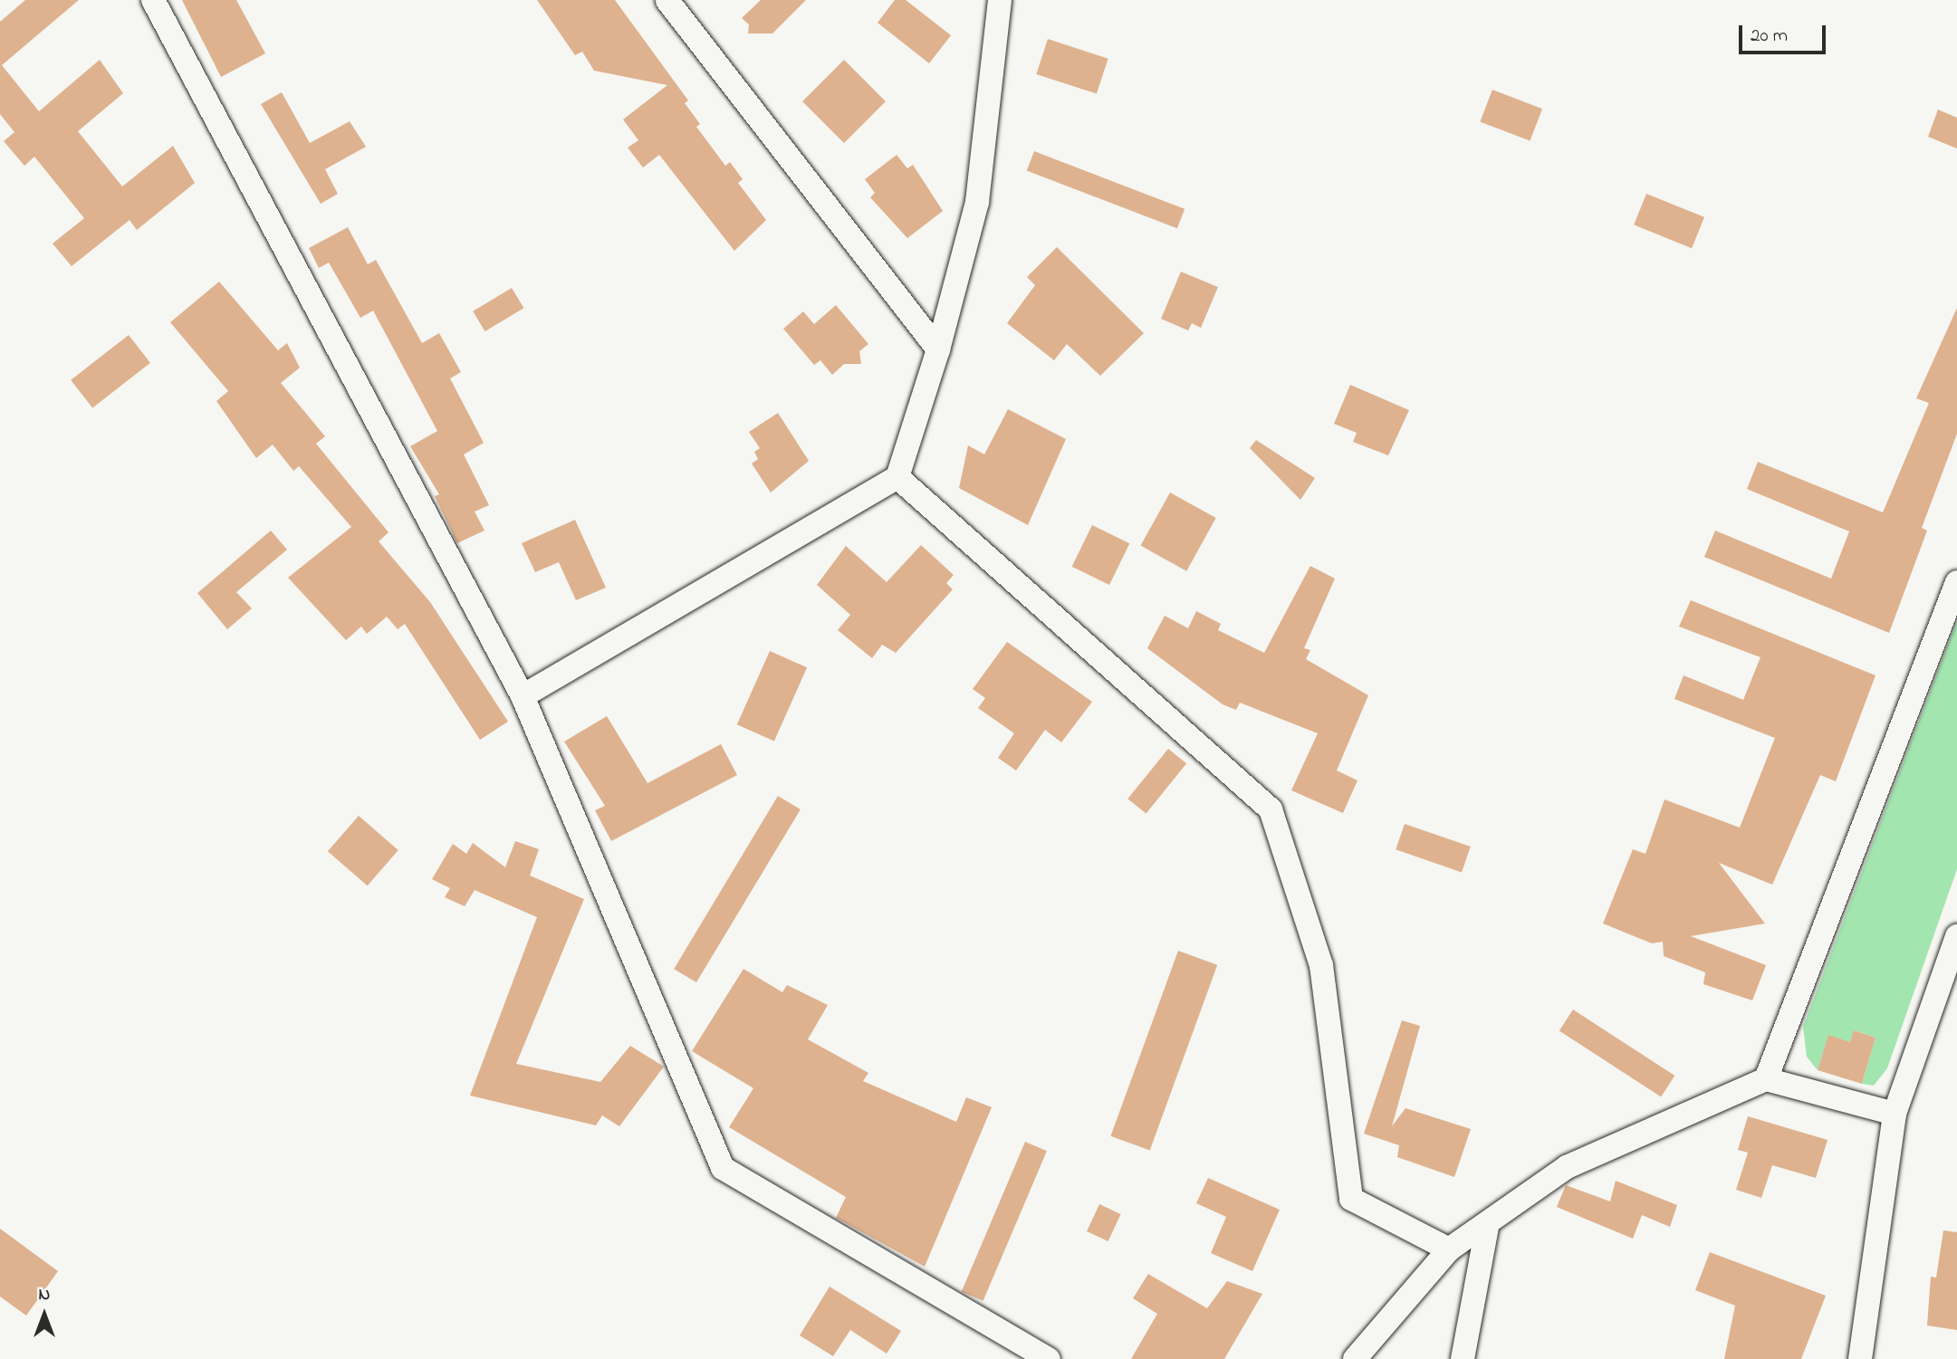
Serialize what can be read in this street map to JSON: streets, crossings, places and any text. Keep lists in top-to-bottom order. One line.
{"scale_bar":"20 m","north":"top"}
